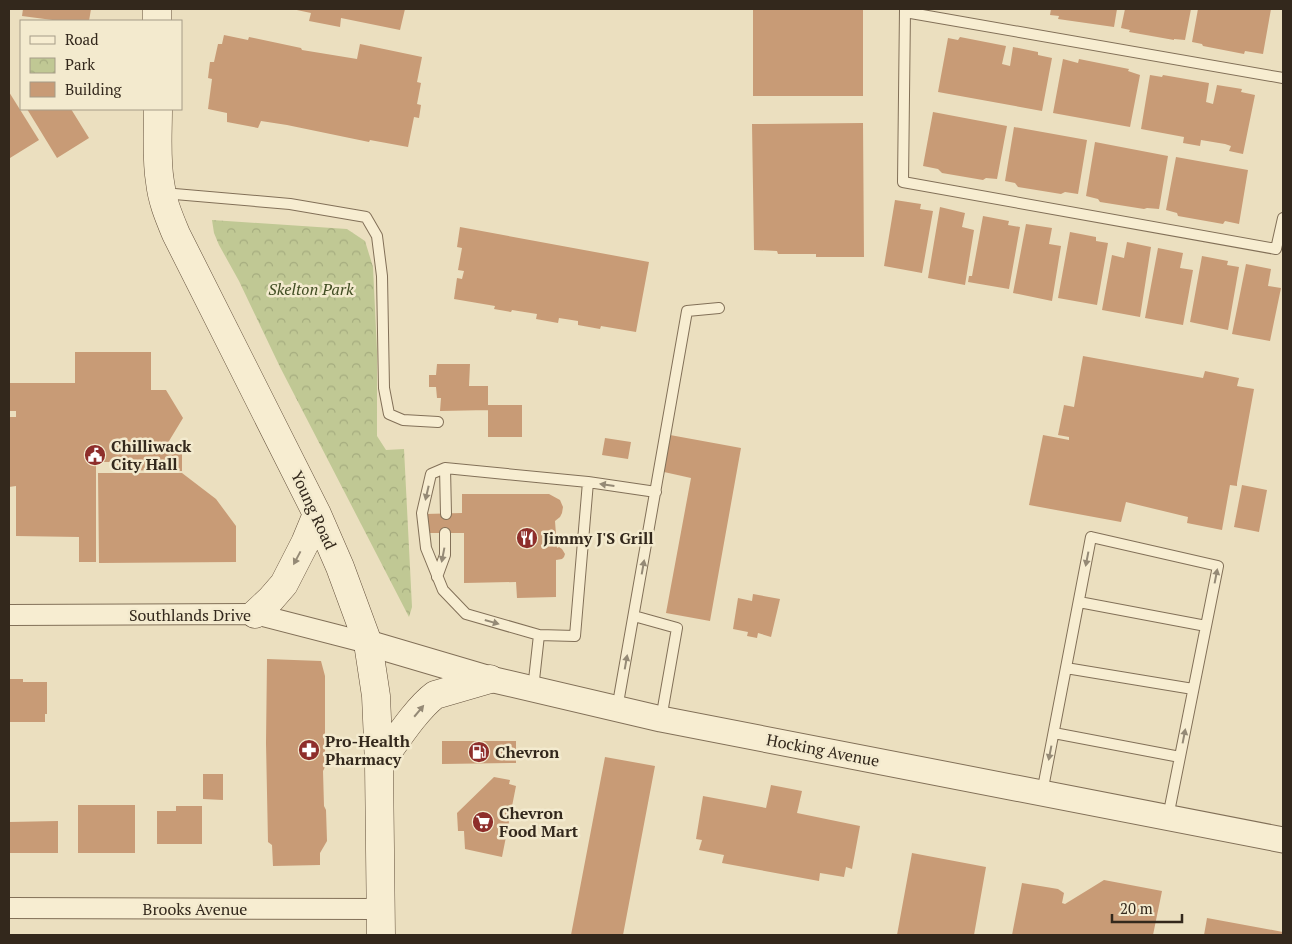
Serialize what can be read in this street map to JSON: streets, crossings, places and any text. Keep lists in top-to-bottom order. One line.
{"streets":{"main road":["Young Road"],"street":["Southlands Drive","Hocking Avenue","Brooks Avenue"]},"crossings":[["Young Road","Southlands Drive"],["Young Road","Hocking Avenue"],["Young Road","Brooks Avenue"],["Southlands Drive","Hocking Avenue"]],"parks":["Skelton Park"],"places":{"public building":["Chilliwack City Hall"],"restaurant":["Jimmy J'S Grill"],"pharmacy":["Pro-Health Pharmacy"],"fuel station":["Chevron"],"supermarket":["Chevron Food Mart"]},"legend":["Road","Park","Building"],"scale_bar":"20 m"}
